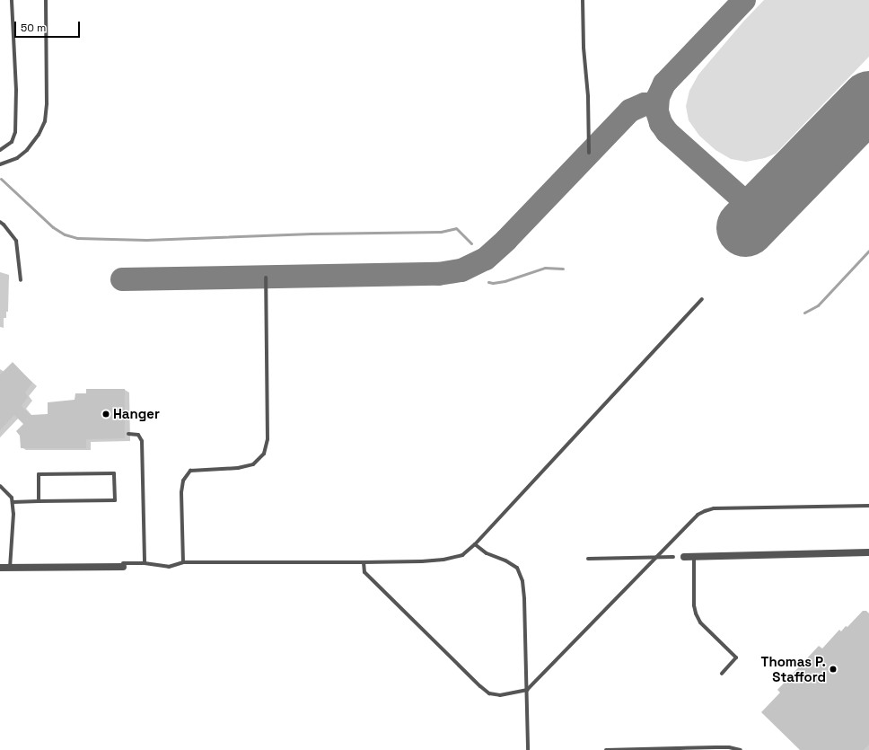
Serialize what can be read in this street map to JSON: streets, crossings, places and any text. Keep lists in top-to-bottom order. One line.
{"places":["Hanger","Thomas P. Stafford"],"scale_bar":"50 m"}
